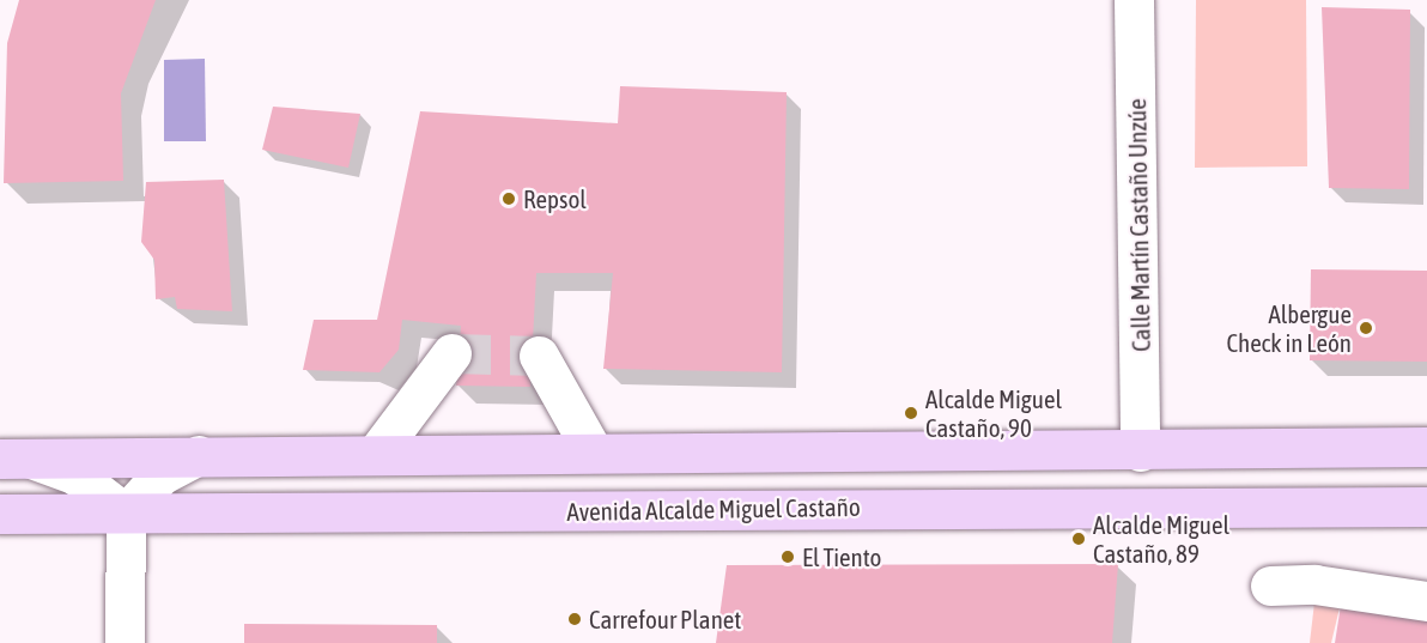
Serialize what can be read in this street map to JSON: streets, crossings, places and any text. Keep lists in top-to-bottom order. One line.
{"streets":{"main road":["Avenida Alcalde Miguel Castaño"],"street":["Calle Martín Castaño Unzúe"]},"places":["Repsol","Albergue Check in León","Alcalde Miguel Castaño, 90","Alcalde Miguel Castaño, 89","El Tiento","Carrefour Planet"]}
